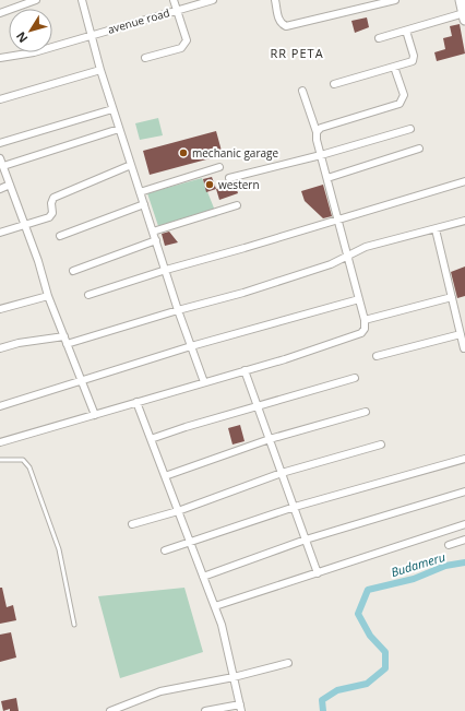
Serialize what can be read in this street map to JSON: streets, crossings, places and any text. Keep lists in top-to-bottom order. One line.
{"streets":{"street":["avenue road"]},"districts":["RR PETA"],"water":["Budameru"],"places":["mechanic garage","western"],"north":"bottom left"}
